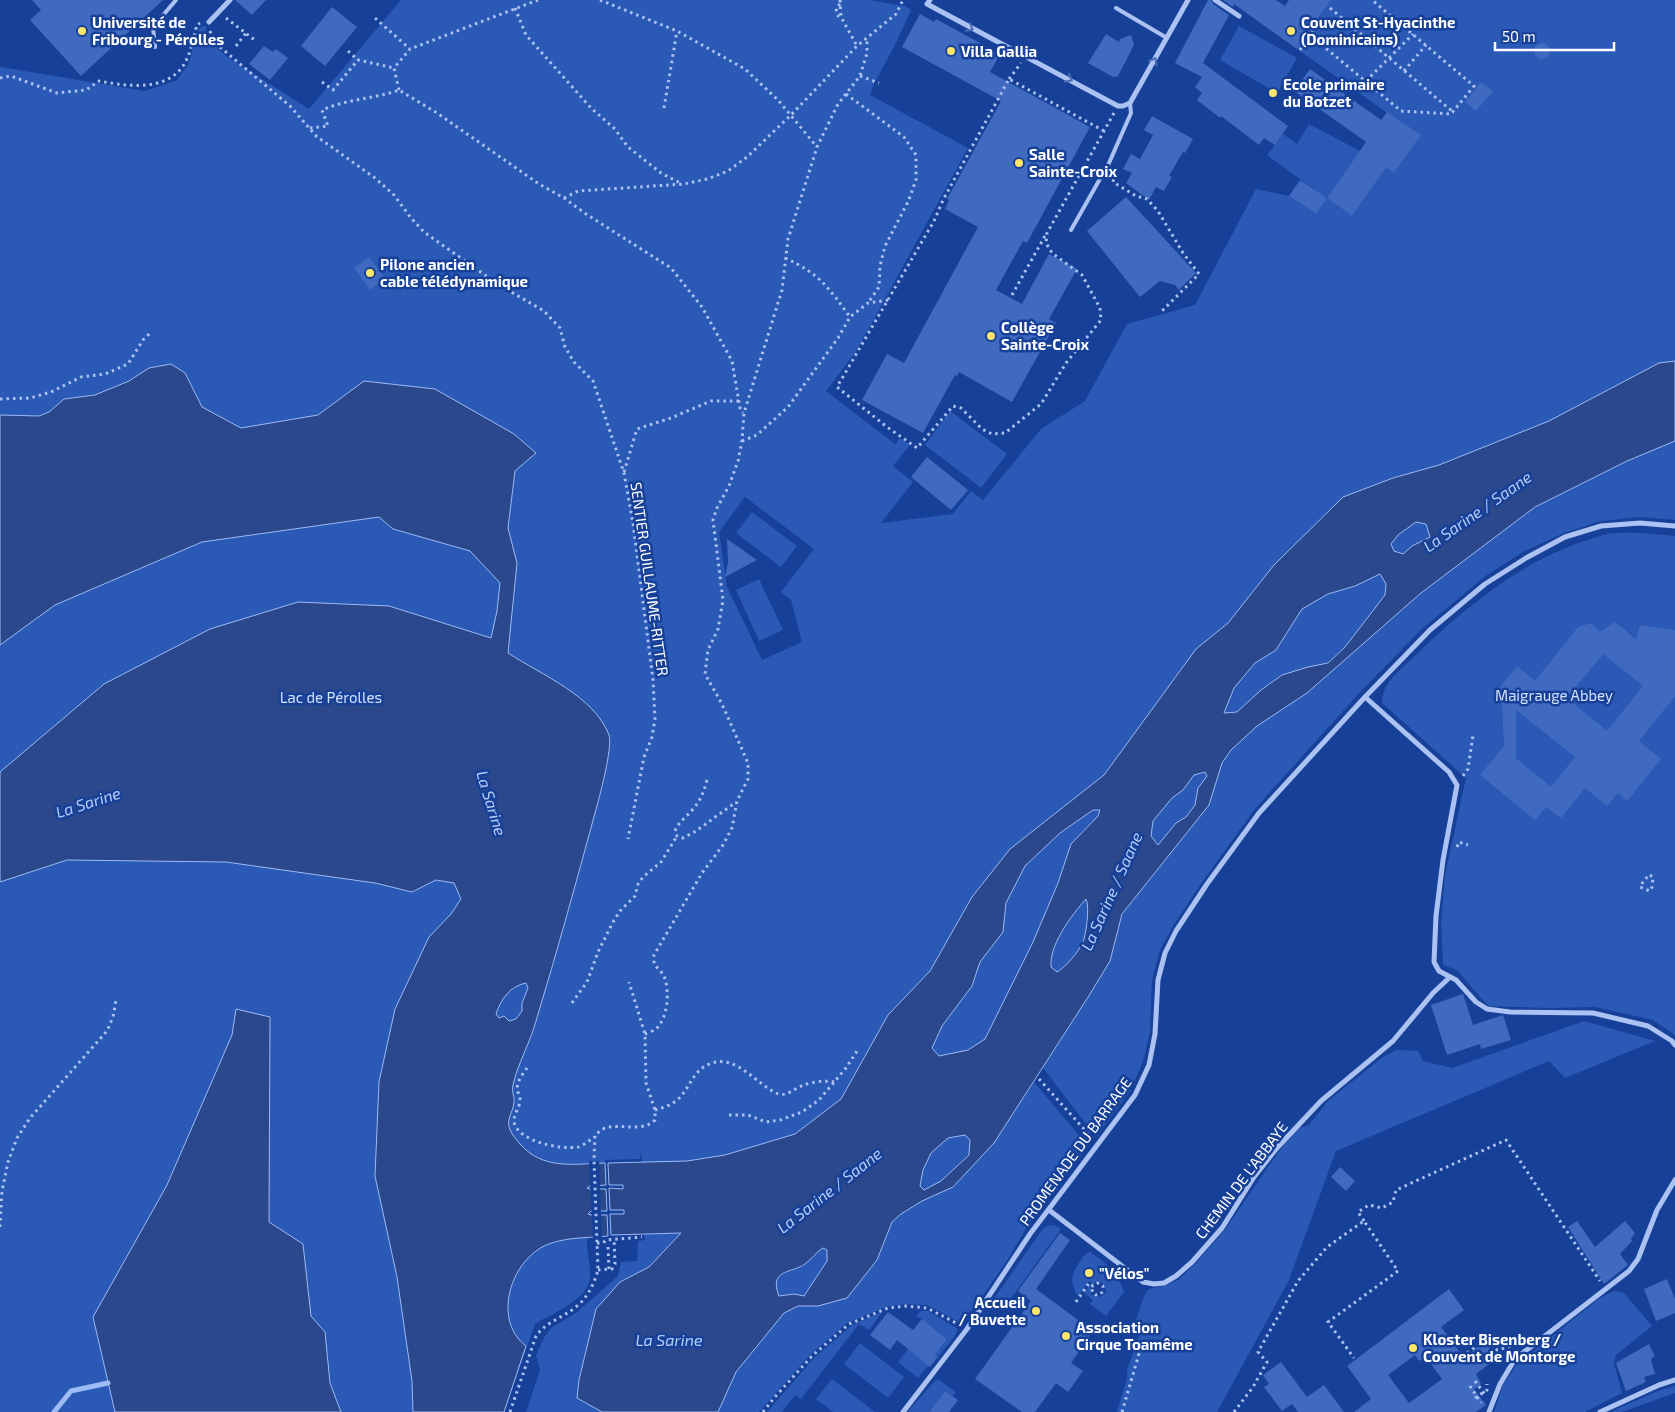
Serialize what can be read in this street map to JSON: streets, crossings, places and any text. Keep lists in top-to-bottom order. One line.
{"streets":{"street":["PROMENADE DU BARRAGE","CHEMIN DE L'ABBAYE"],"path":["SENTIER GUILLAUME-RITTER"]},"crossings":[["PROMENADE DU BARRAGE","CHEMIN DE L'ABBAYE"]],"water":["La Sarine / Saane","La Sarine"],"parks":["Maigrauge Abbey","Lac de Pérolles"],"places":["Université de Fribourg - Pérolles","Couvent St-Hyacinthe (Dominicains)","Villa Gallia","Ecole primaire du Botzet","Salle Sainte-Croix","Pilone ancien cable télédynamique","Collège Sainte-Croix","\"Vélos\"","Accueil / Buvette","Association Cirque Toamême","Kloster Bisenberg / Couvent de Montorge"],"scale_bar":"50 m"}
